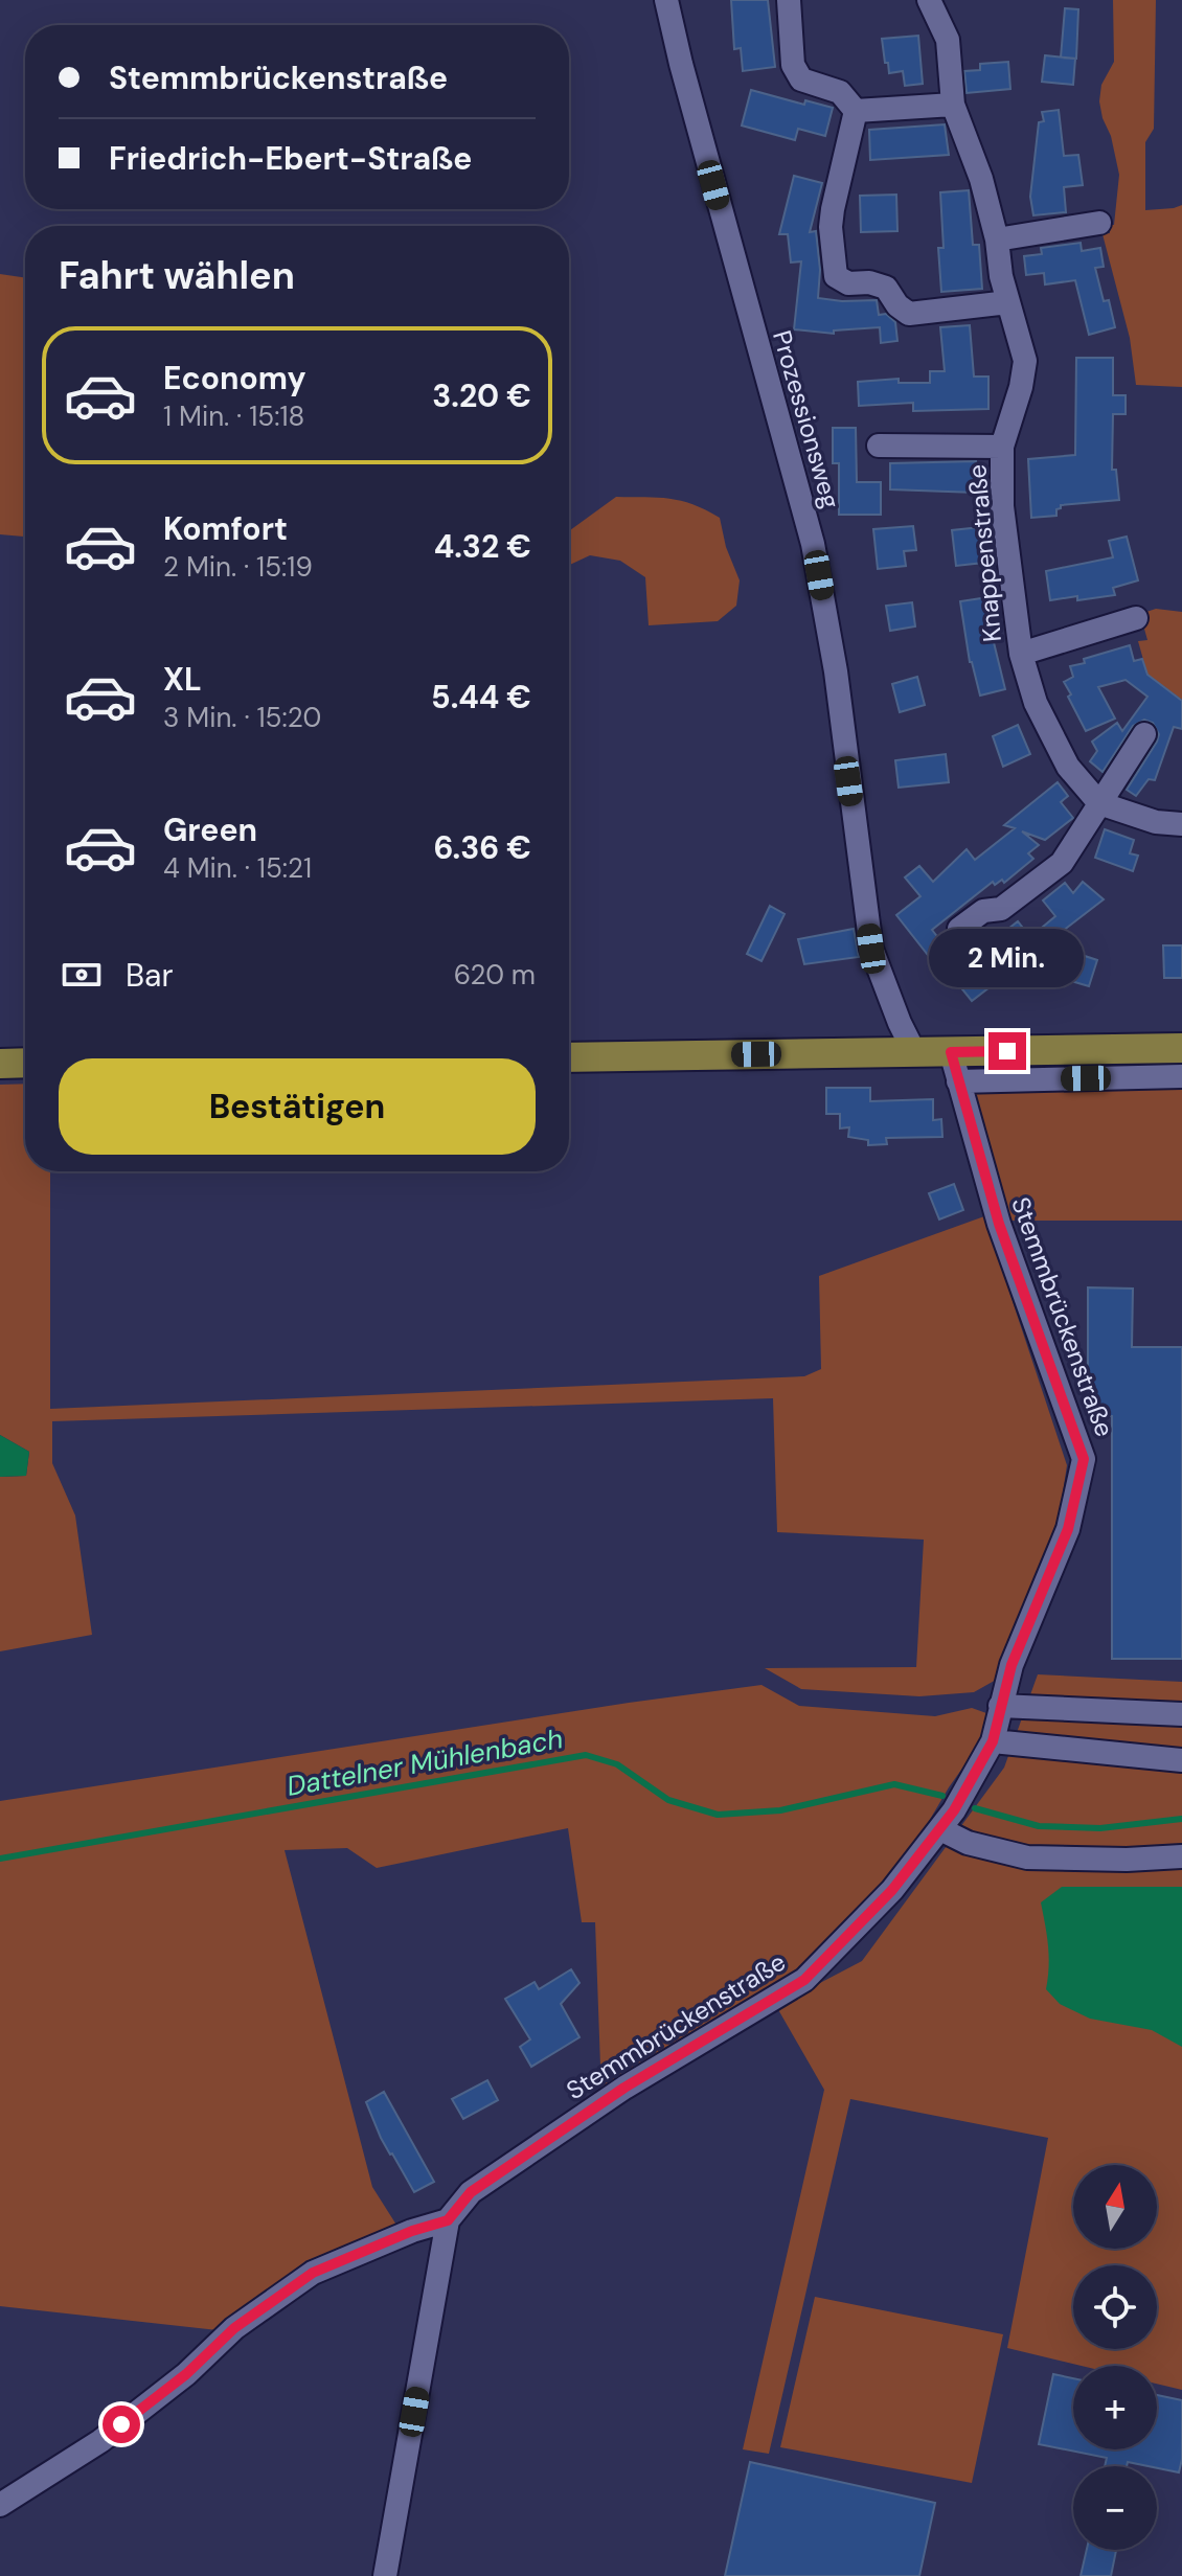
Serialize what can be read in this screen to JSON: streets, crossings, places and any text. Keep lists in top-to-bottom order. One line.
{"streets":{"street":["Prozessionsweg","Knappenstraße","Stemmbrückenstraße"]},"water":["Dattelner Mühlenbach"],"north":"top","page":{"banner":["Stemmbrückenstraße","Friedrich-Ebert-Straße"],"heading":"Fahrt wählen","list":[{"name":"Economy","note":"1 Min. · 15:18","value":"3.20 €"},{"name":"Komfort","note":"2 Min. · 15:19","value":"4.32 €"},{"name":"XL","note":"3 Min. · 15:20","value":"5.44 €"},{"name":"Green","note":"4 Min. · 15:21","value":"6.36 €"}],"bubble":"2 Min.","pay":["Bar","620 m"],"buttons":"Bestätigen","map_buttons":["+","−"]}}
